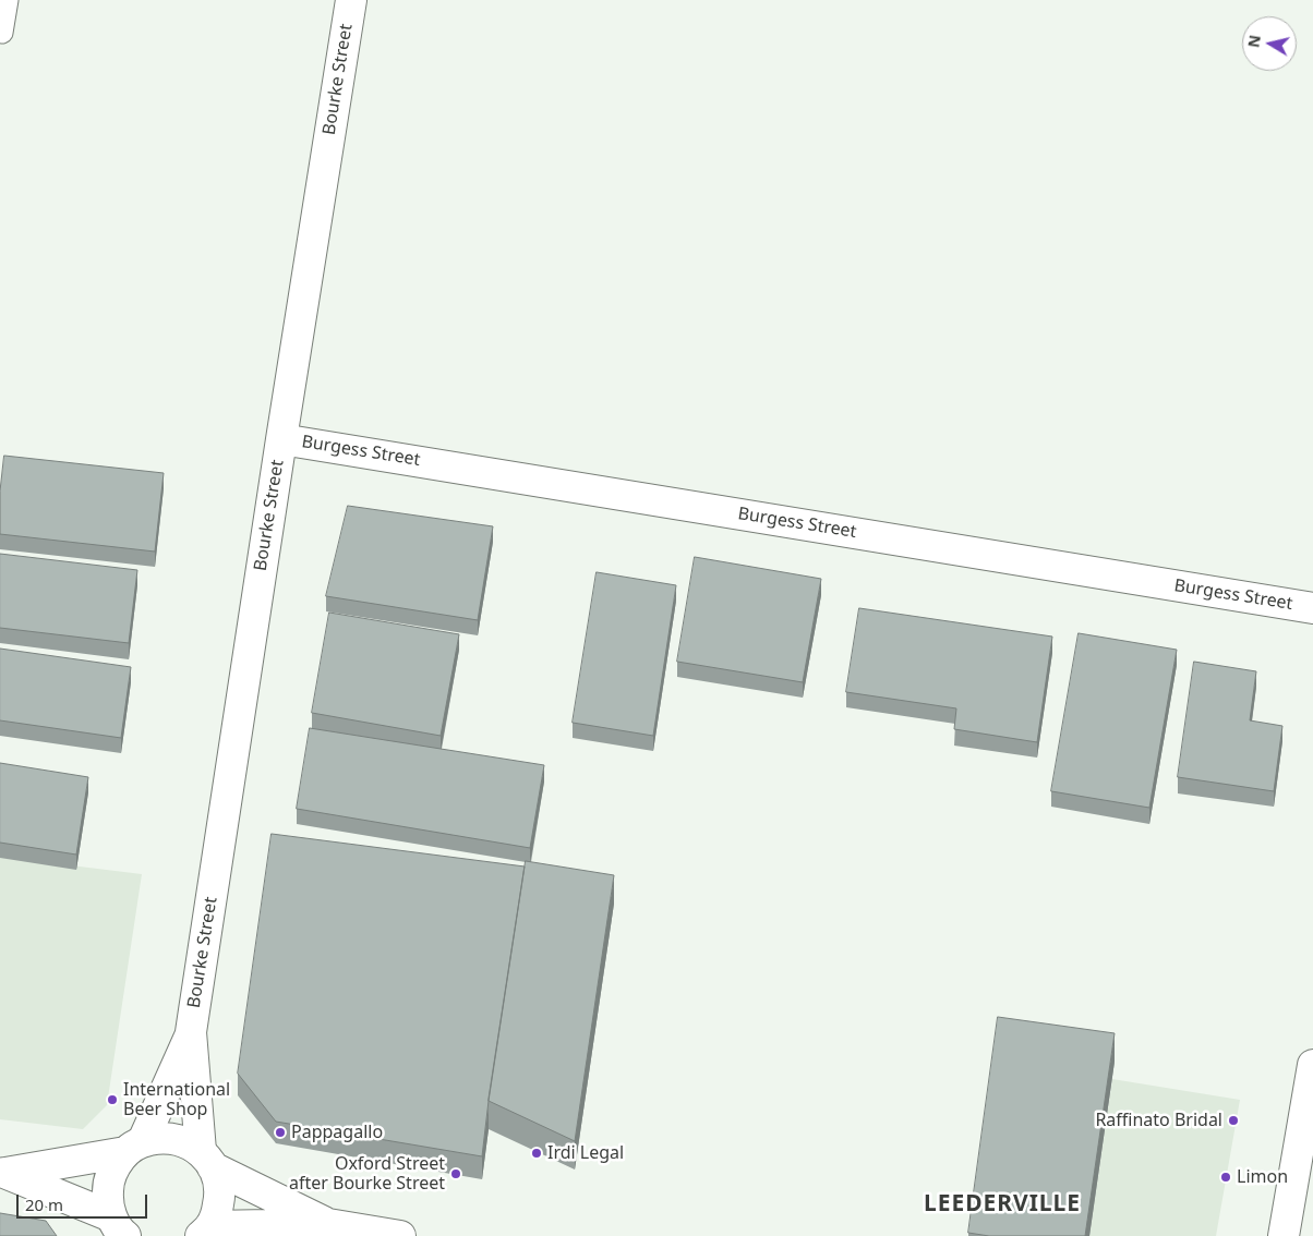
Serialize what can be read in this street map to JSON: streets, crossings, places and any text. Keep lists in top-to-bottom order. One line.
{"streets":{"street":["Bourke Street","Burgess Street"]},"crossings":[["Bourke Street","Burgess Street"]],"districts":["LEEDERVILLE"],"places":["International Beer Shop","Raffinato Bridal","Pappagallo","Irdi Legal","Oxford Street after Bourke Street","Limon"],"scale_bar":"20 m","north":"left"}
